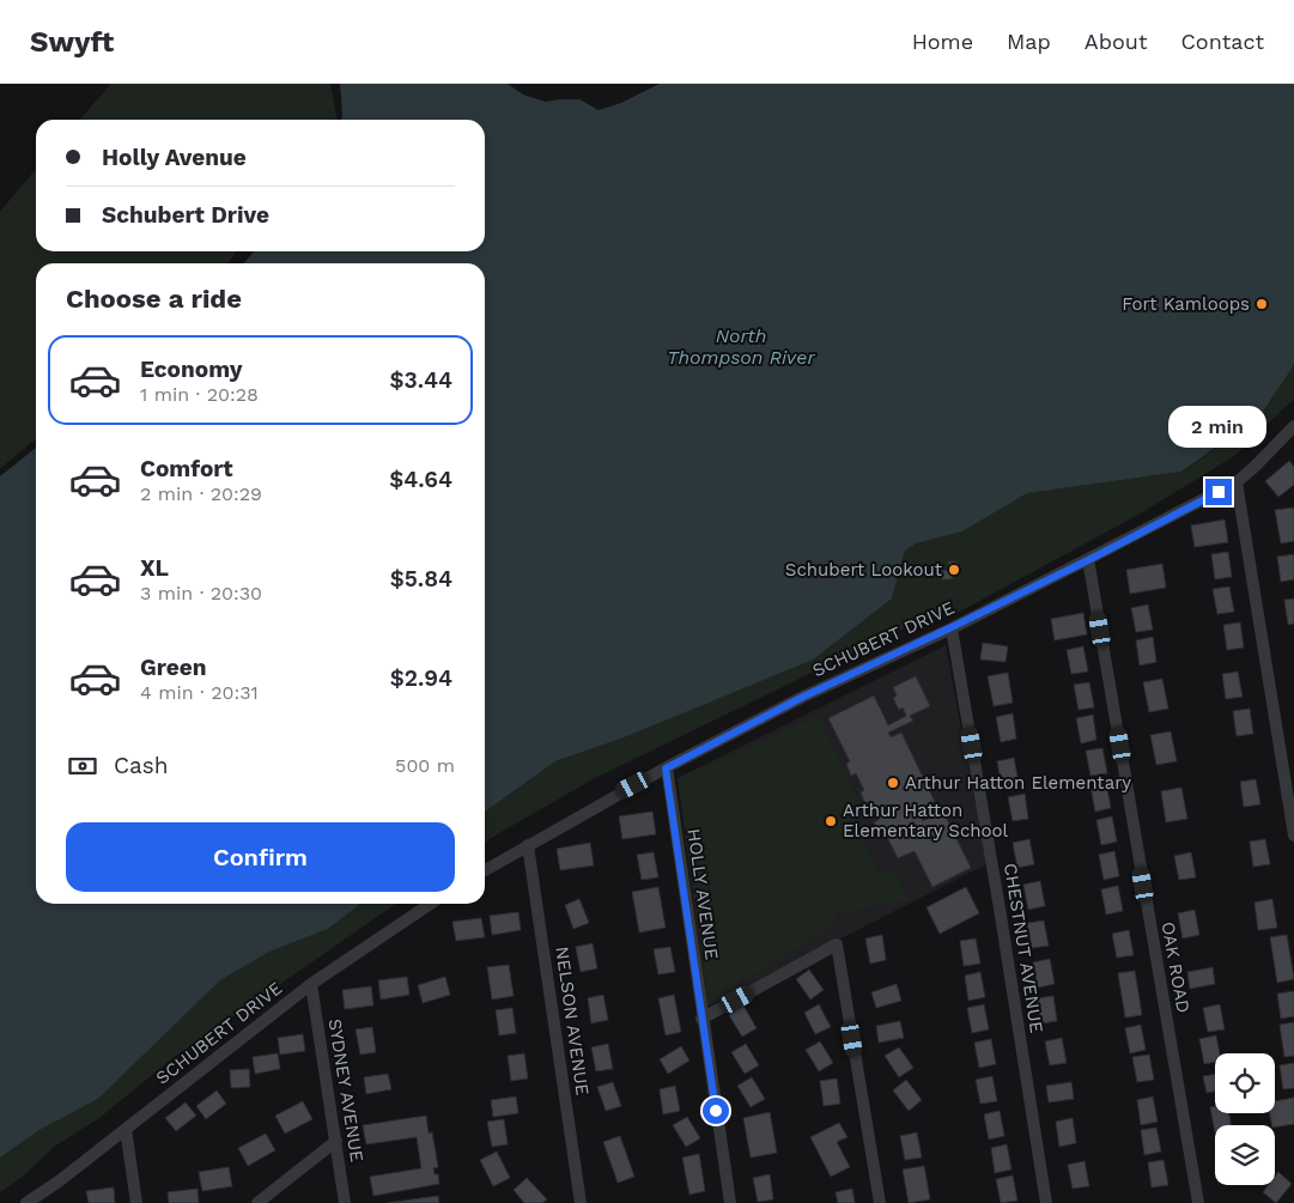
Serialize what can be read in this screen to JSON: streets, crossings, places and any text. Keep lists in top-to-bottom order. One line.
{"streets":{"street":["SCHUBERT DRIVE","HOLLY AVENUE","CHESTNUT AVENUE","OAK ROAD","NELSON AVENUE","SYDNEY AVENUE"]},"crossings":[["SCHUBERT DRIVE","HOLLY AVENUE"],["SCHUBERT DRIVE","CHESTNUT AVENUE"],["SCHUBERT DRIVE","OAK ROAD"],["SCHUBERT DRIVE","NELSON AVENUE"],["SCHUBERT DRIVE","SYDNEY AVENUE"]],"water":["North Thompson River"],"places":["Fort Kamloops","Schubert Lookout","Arthur Hatton Elementary","Arthur Hatton Elementary School"],"page":{"header":"Swyft","nav":["Home","Map","About","Contact"],"banner":["Holly Avenue","Schubert Drive"],"heading":"Choose a ride","list":[{"name":"Economy","note":"1 min · 20:28","value":"$3.44"},{"name":"Comfort","note":"2 min · 20:29","value":"$4.64"},{"name":"XL","note":"3 min · 20:30","value":"$5.84"},{"name":"Green","note":"4 min · 20:31","value":"$2.94"}],"bubble":"2 min","pay":["Cash","500 m"],"buttons":"Confirm"}}
